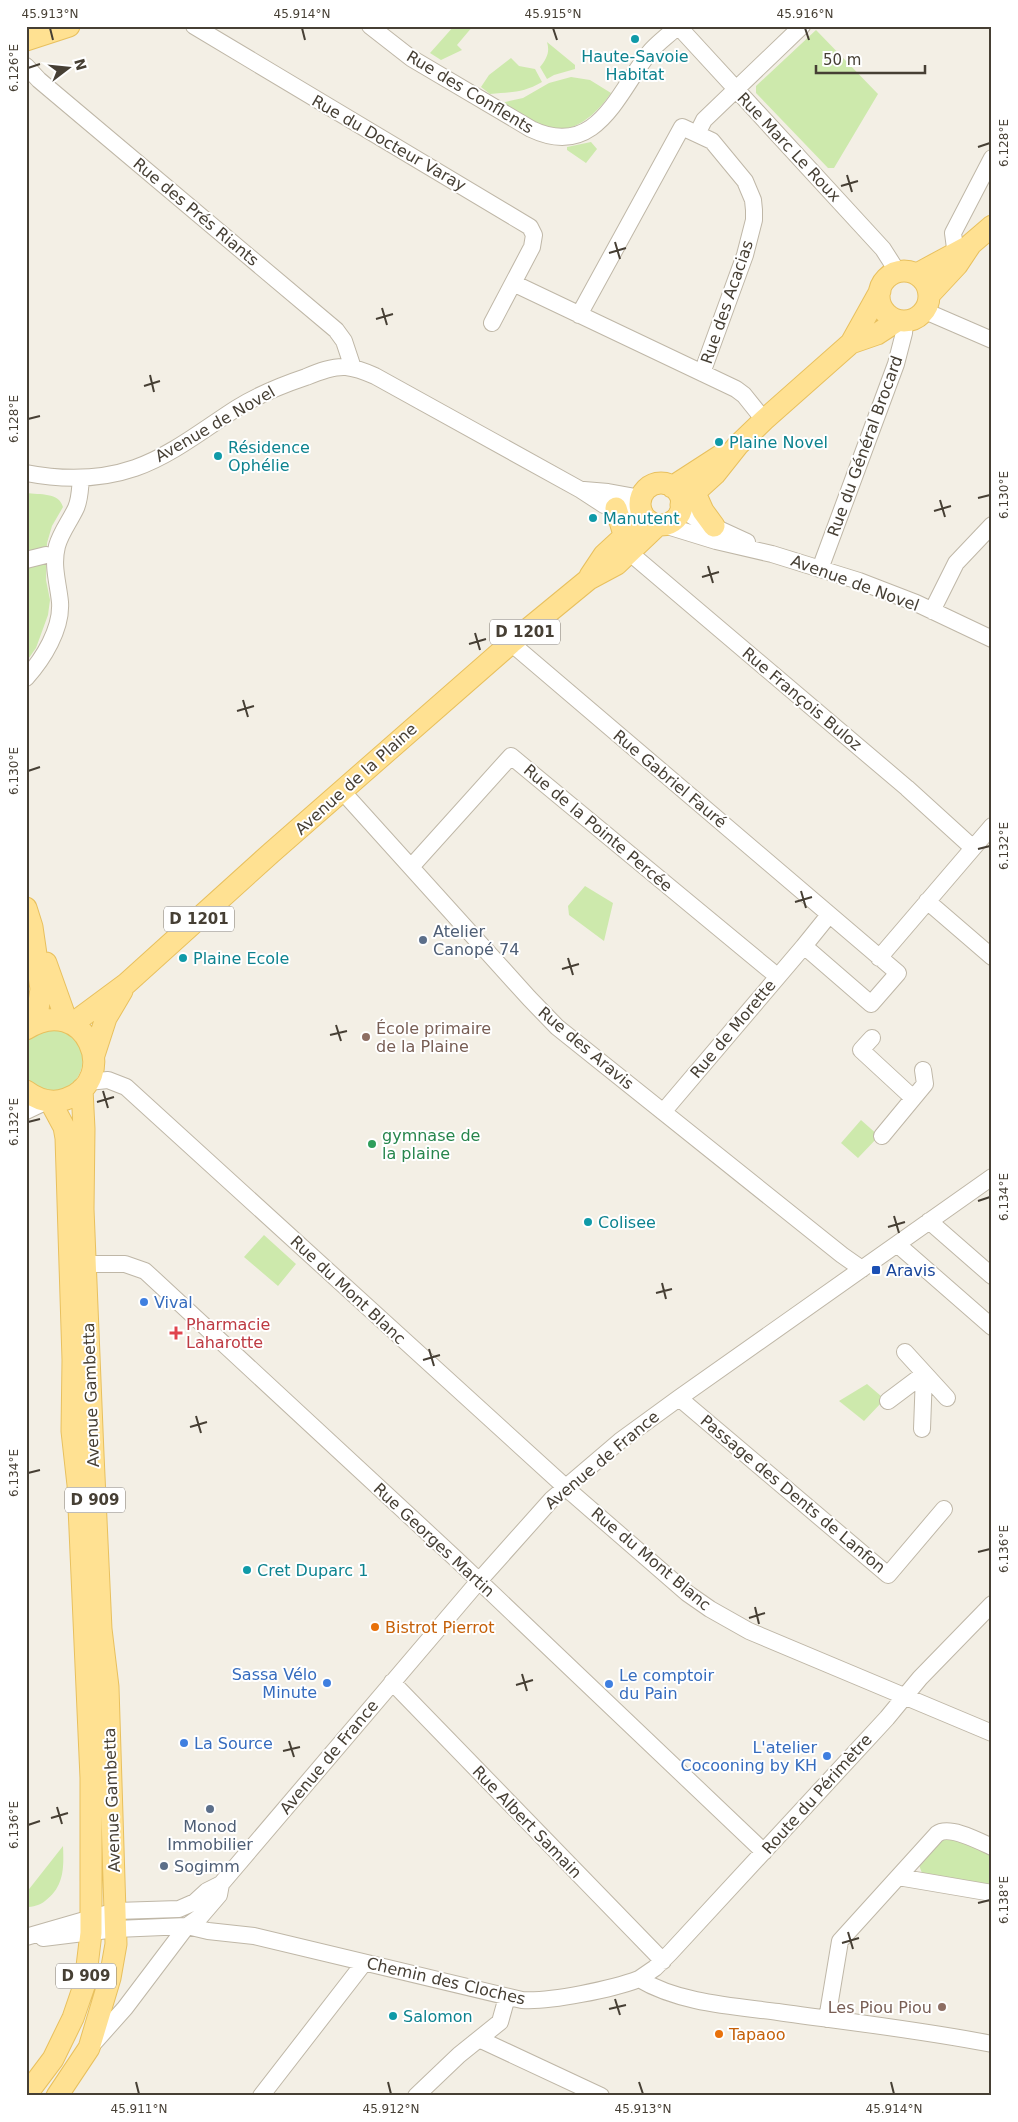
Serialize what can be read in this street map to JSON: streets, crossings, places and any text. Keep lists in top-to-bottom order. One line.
{"streets":{"main road":["D 1201","Avenue de la Plaine","Avenue Gambetta","Avenue de France","D 909"],"street":["Rue des Conflents","Rue du Docteur Varay","Rue Marc Le Roux","Rue des Prés Riants","Rue des Acacias","Avenue de Novel","Rue du Général Brocard","Rue François Buloz","Rue Gabriel Fauré","Rue de la Pointe Percée","Rue de Morette","Rue des Aravis","Rue du Mont Blanc","Passage des Dents de Lanfon","Rue Georges Martin","Route du Périmètre","Rue Albert Samain","Chemin des Cloches"]},"crossings":[["Rue des Conflents","Rue Marc Le Roux"],["Rue Marc Le Roux","Rue du Général Brocard"],["Rue des Prés Riants","Avenue de Novel"],["Avenue de Novel","Rue du Général Brocard"],["Avenue de Novel","Avenue de la Plaine"],["Rue François Buloz","Avenue de la Plaine"],["Avenue de la Plaine","Rue Gabriel Fauré"],["Avenue de la Plaine","Rue des Aravis"],["Avenue de la Plaine","Rue du Mont Blanc"],["Avenue de la Plaine","Avenue Gambetta"],["Rue Gabriel Fauré","Rue de Morette"],["Rue de la Pointe Percée","Rue de Morette"],["Rue de la Pointe Percée","Rue des Aravis"],["Rue de Morette","Rue des Aravis"],["Rue des Aravis","Avenue de France"],["Rue du Mont Blanc","Avenue Gambetta"],["Rue du Mont Blanc","Avenue de France"],["Rue du Mont Blanc","Route du Périmètre"],["Avenue Gambetta","Avenue de France"],["Avenue Gambetta","D 909"],["Avenue Gambetta","Rue Georges Martin"],["Avenue Gambetta","Chemin des Cloches"],["Avenue de France","Passage des Dents de Lanfon"],["Avenue de France","D 909"],["Avenue de France","Rue Georges Martin"],["Avenue de France","Rue Albert Samain"],["Avenue de France","Chemin des Cloches"],["D 909","Chemin des Cloches"],["Rue Georges Martin","Route du Périmètre"],["Route du Périmètre","Rue Albert Samain"],["Route du Périmètre","Chemin des Cloches"]],"places":{"other":["Haute-Savoie Habitat","Plaine Novel","Résidence Ophélie","Manutent","Atelier Canopé 74","Plaine Ecole","École primaire de la Plaine","gymnase de la plaine","Colisee","Vival","Cret Duparc 1","Bistrot Pierrot","Sassa Vélo Minute","Le comptoir du Pain","La Source","L'atelier Cocooning by KH","Monod Immobilier","Sogimm","Les Piou Piou","Salomon","Tapaoo"],"transit":["Aravis"],"health":["Pharmacie Laharotte"]},"scale_bar":"50 m","north":"right","coordinates":["45.913°N","45.914°N","45.915°N","45.916°N","6.126°E","6.128°E","6.130°E","6.132°E","6.134°E","6.136°E","6.138°E","45.911°N","45.912°N"]}
